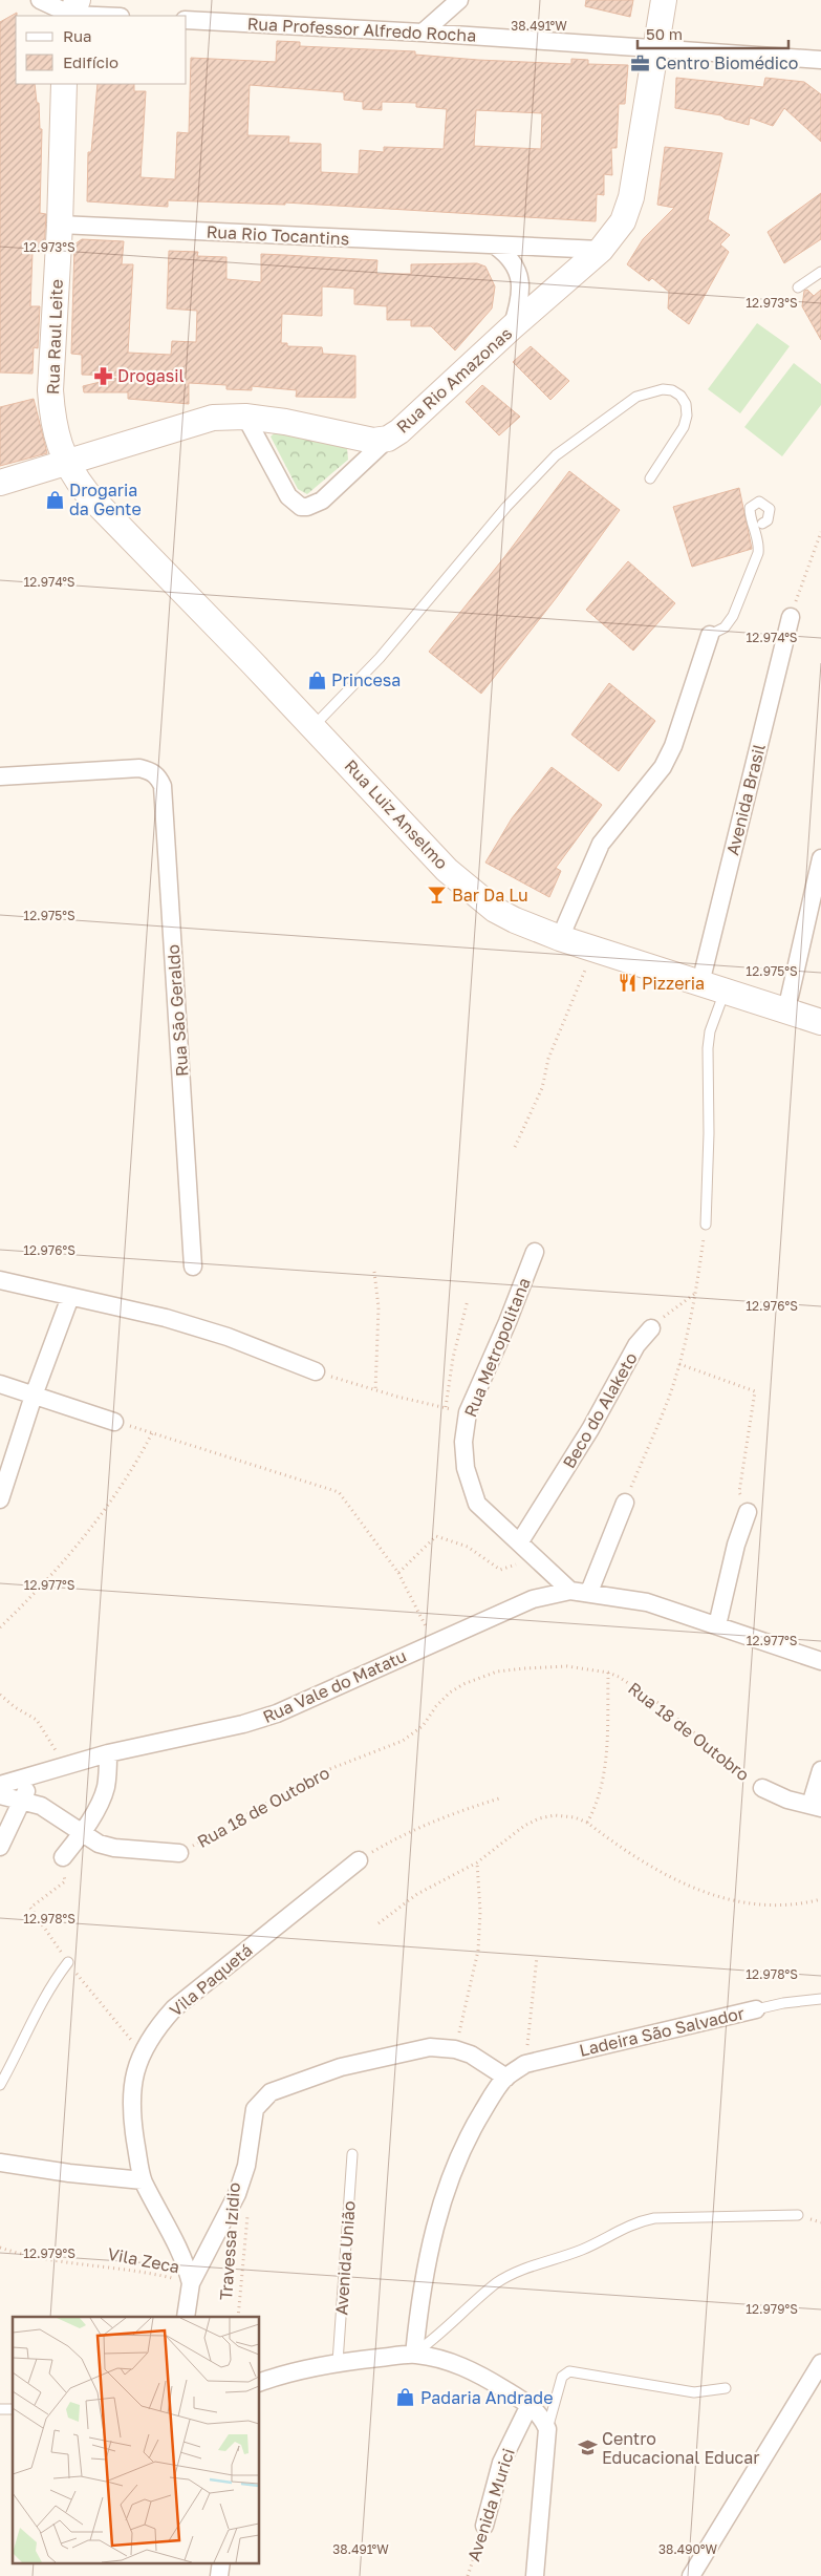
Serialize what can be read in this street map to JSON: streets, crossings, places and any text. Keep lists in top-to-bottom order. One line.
{"streets":{"street":["Rua Professor Alfredo Rocha","Rua Rio Tocantins","Rua Raul Leite","Rua Rio Amazonas","Avenida Brasil","Rua Luiz Anselmo","Rua Sāo Geraldo","Rua Metropolitana","Beco do Alaketo","Rua Vale do Matatu","Rua 18 de Outobro","Vila Paquetá","Ladeira São Salvador","Avenida Murici"],"lane":["Avenida União"],"path":["Travessa Izidio","Vila Zeca"]},"crossings":[["Rua Professor Alfredo Rocha","Rua Rio Amazonas"],["Rua Rio Tocantins","Rua Raul Leite"],["Rua Rio Tocantins","Rua Rio Amazonas"],["Rua Raul Leite","Rua Rio Amazonas"],["Rua Raul Leite","Rua Luiz Anselmo"],["Rua Rio Amazonas","Rua Luiz Anselmo"],["Avenida Brasil","Rua Luiz Anselmo"],["Rua Metropolitana","Beco do Alaketo"],["Rua Metropolitana","Rua Vale do Matatu"],["Vila Paquetá","Vila Zeca"]],"places":{"office":["Centro Biomédico"],"pharmacy":["Drogasil"],"shop":["Drogaria da Gente","Princesa","Padaria Andrade"],"bar":["Bar Da Lu"],"restaurant":["Pizzeria"],"school or university":["Centro Educacional Educar"]},"legend":["Rua","Edifício"],"scale_bar":"50 m","coordinates":["38.491°W","12.973°S","12.974°S","12.975°S","12.976°S","12.977°S","12.978°S","12.979°S","38.490°W"]}
